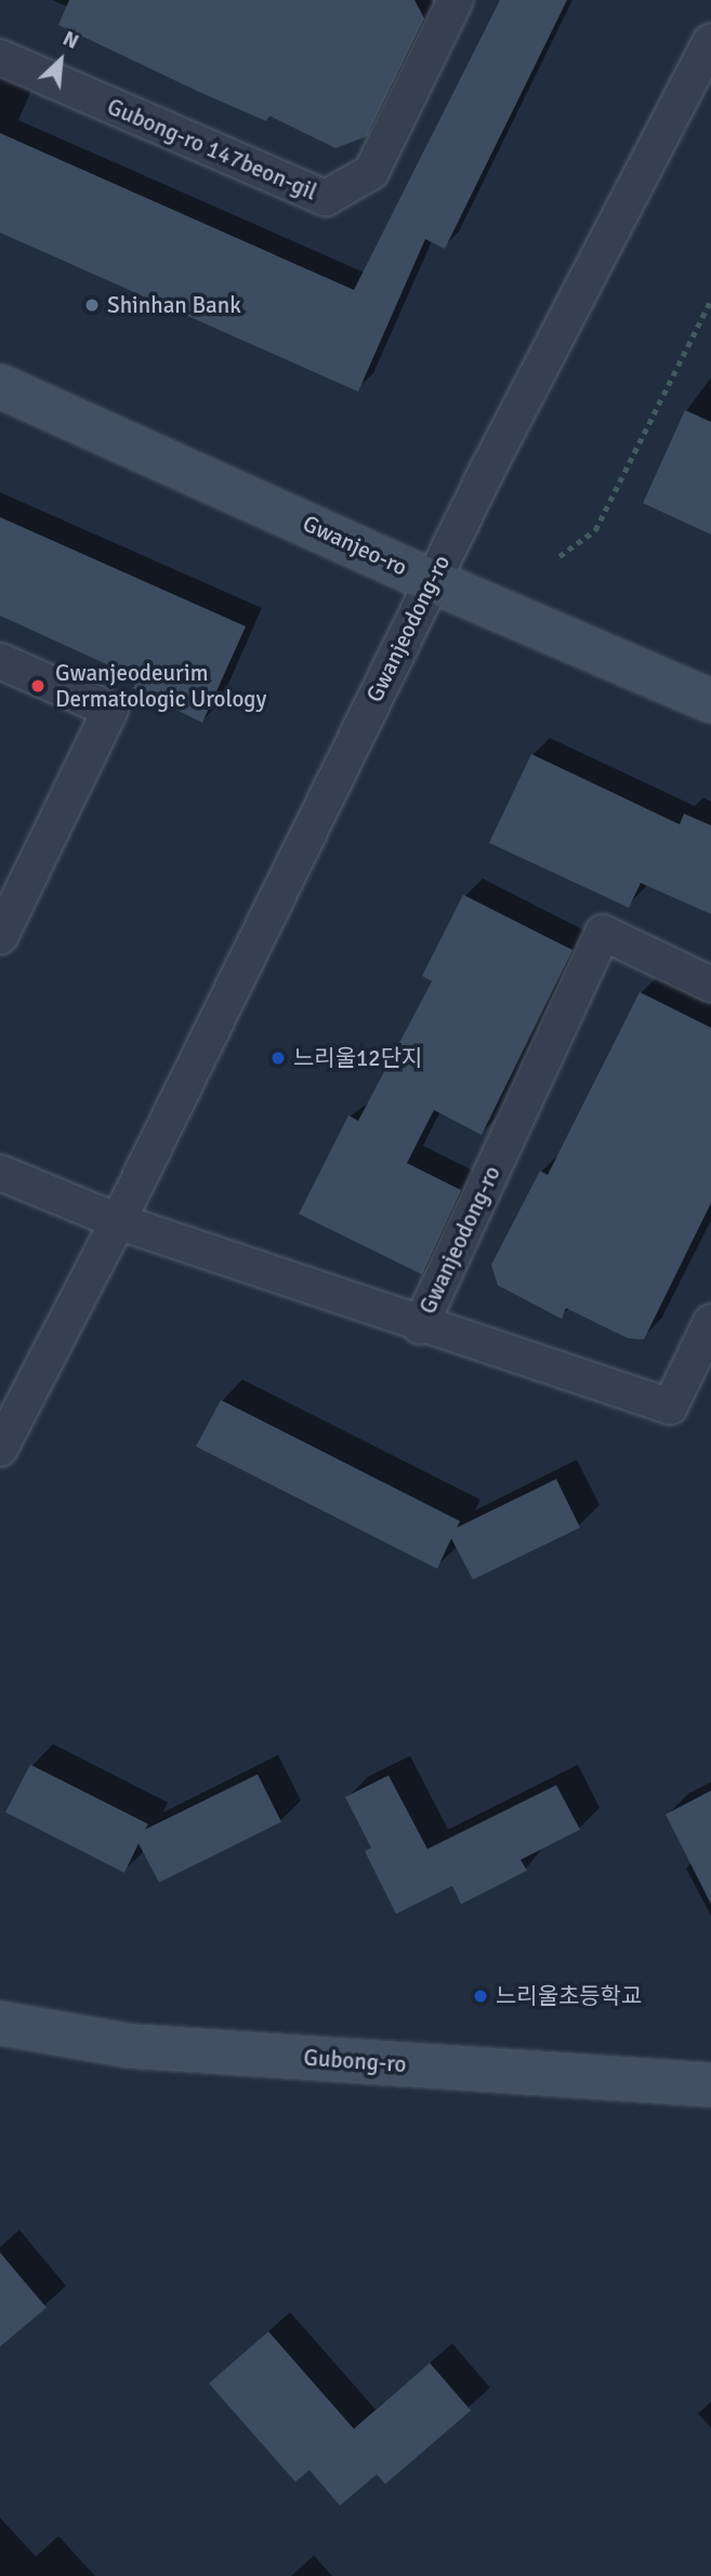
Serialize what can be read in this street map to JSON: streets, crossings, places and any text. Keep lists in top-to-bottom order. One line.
{"streets":{"street":["Gubong-ro 147beon-gil","Gwanjeo-ro","Gwanjeodong-ro","Gubong-ro"]},"crossings":[["Gwanjeo-ro","Gwanjeodong-ro"]],"places":["Shinhan Bank","Gwanjeodeurim Dermatologic Urology","느리울12단지","느리울초등학교"],"north":"top right"}
